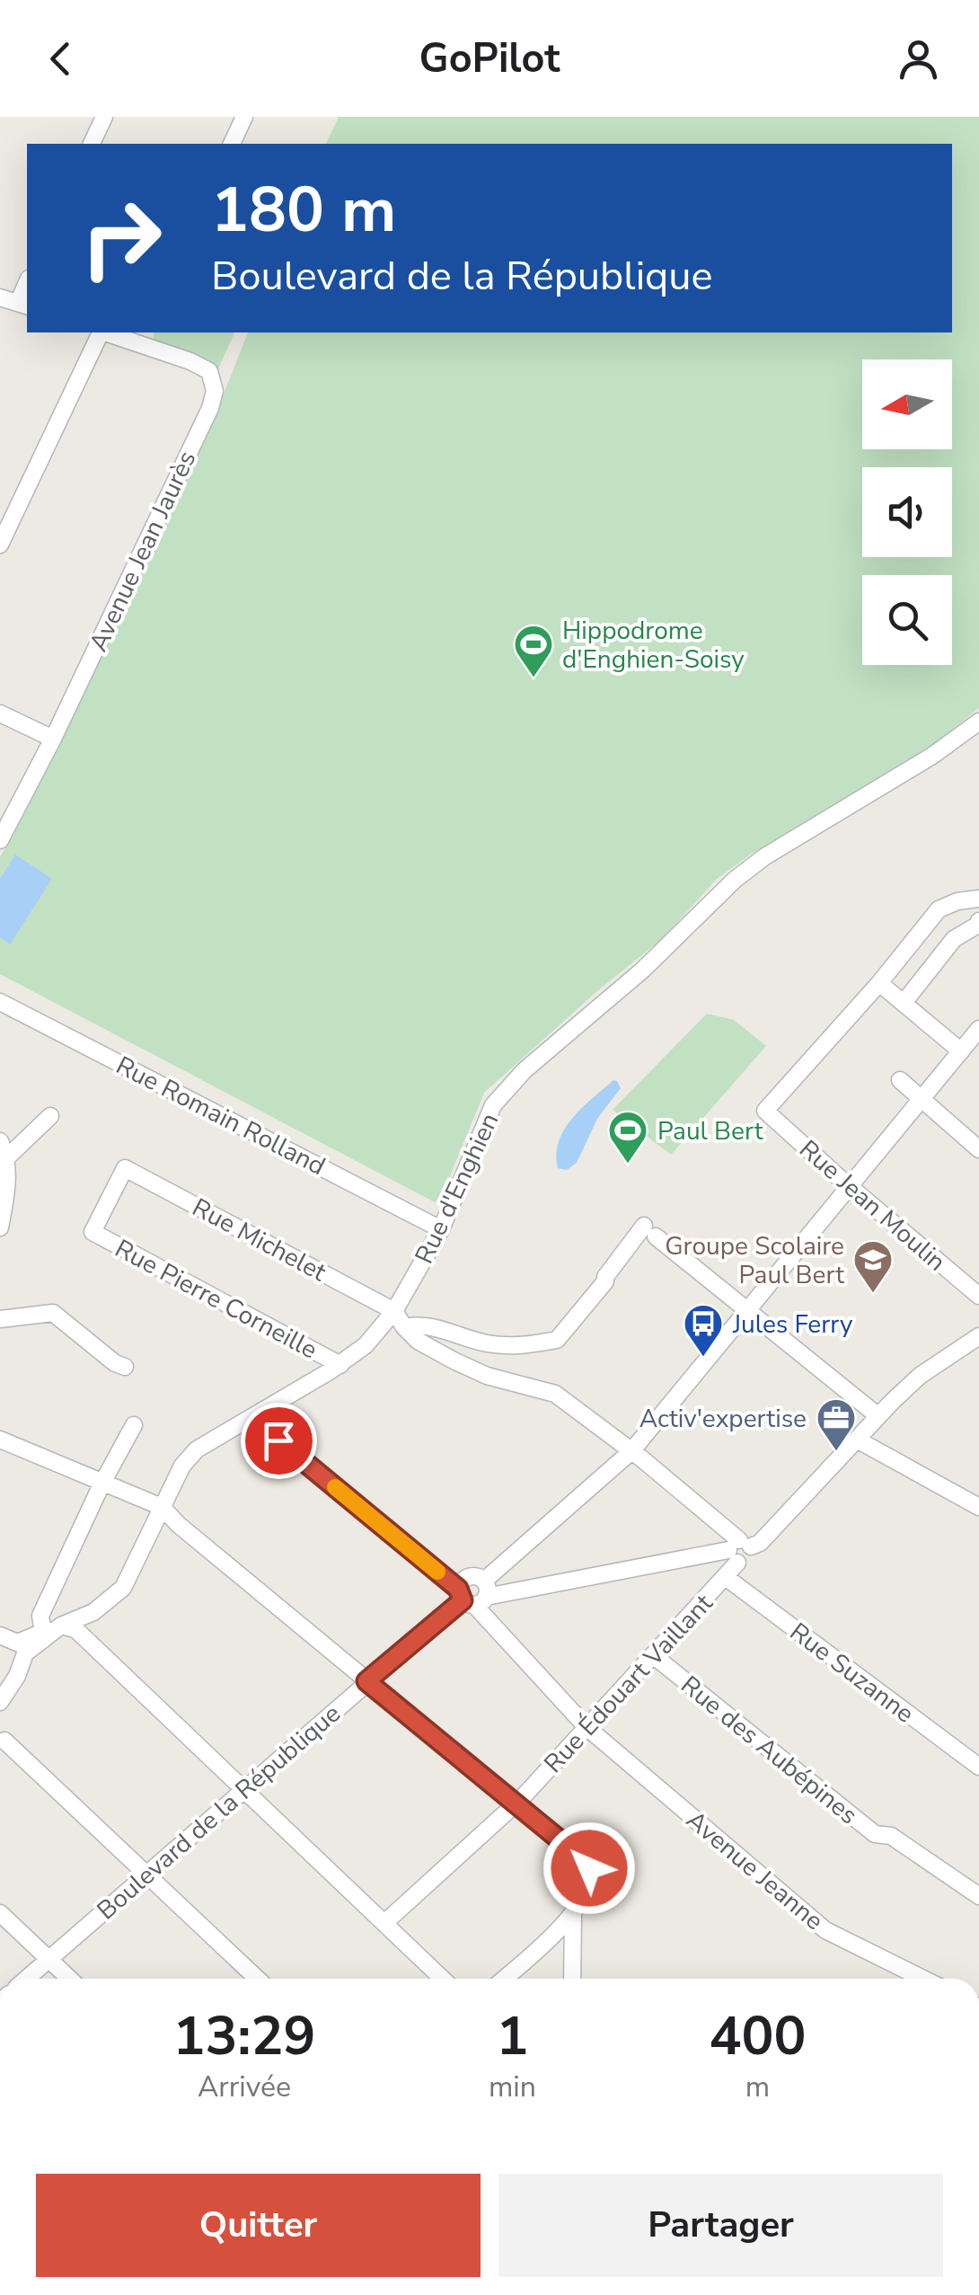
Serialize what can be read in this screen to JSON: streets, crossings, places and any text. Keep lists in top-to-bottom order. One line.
{"streets":{"street":["Avenue Jean Jaurès","Rue Romain Rolland","Rue d'Enghien","Rue Jean Moulin","Rue Michelet","Rue Pierre Corneille","Rue Suzanne","Rue Édouart Vaillant","Rue des Aubépines","Boulevard de la République","Avenue Jeanne"]},"crossings":[["Rue Romain Rolland","Rue d'Enghien"],["Rue d'Enghien","Rue Michelet"],["Rue d'Enghien","Rue Pierre Corneille"],["Rue d'Enghien","Avenue Jeanne"],["Rue Jean Moulin","Boulevard de la République"],["Rue Michelet","Rue Pierre Corneille"],["Rue Suzanne","Rue Édouart Vaillant"],["Rue Édouart Vaillant","Rue des Aubépines"],["Rue Édouart Vaillant","Avenue Jeanne"],["Boulevard de la République","Avenue Jeanne"]],"places":{"sports":["Hippodrome d'Enghien-Soisy","Paul Bert"],"school or university":["Groupe Scolaire Paul Bert"],"bus stop":["Jules Ferry"],"office":["Activ'expertise"]},"north":"left","page":{"header":"GoPilot","turn":["180 m","Boulevard de la République"],"eta":["13:29","Arrivée","1","min","400","m"],"buttons":["Quitter","Partager"]}}
